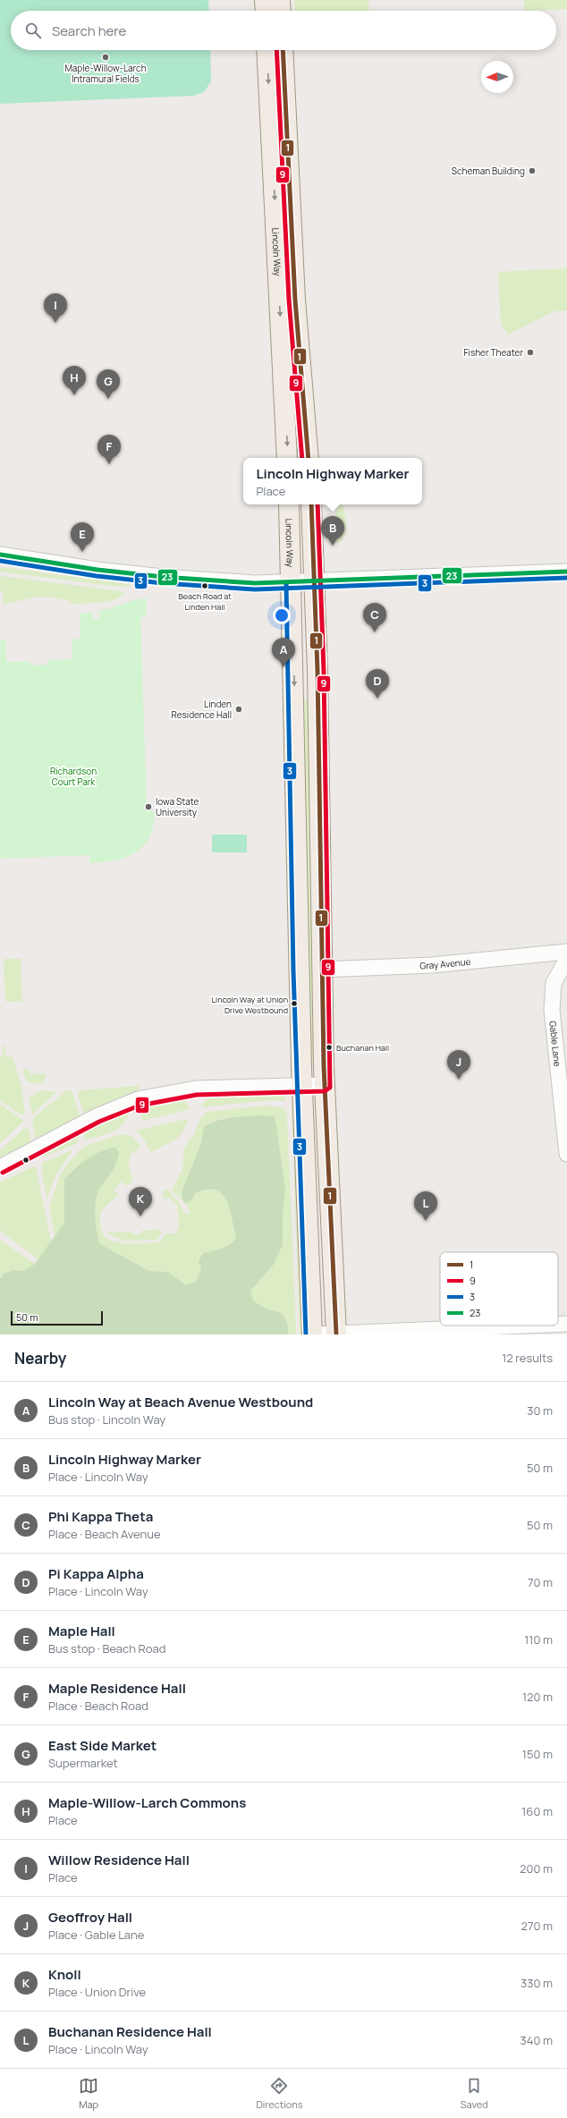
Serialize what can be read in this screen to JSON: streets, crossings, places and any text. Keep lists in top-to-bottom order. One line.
{"streets":{"main road":["Lincoln Way"],"street":["Gray Avenue","Gable Lane"]},"parks":["Richardson Court Park"],"places":["Maple-Willow-Larch Intramural Fields","Scheman Building","Fisher Theater","Beach Road at Linden Hall","Linden Residence Hall","Iowa State University","Lincoln Way at Union Drive Westbound","Buchanan Hall"],"lines":["transit line 1","transit line 9","transit line 23","transit line 3"],"legend":["1","9","3","23"],"scale_bar":"50 m","north":"left","page":{"search":"Search here","pins":["I","H","G","F","B","E","C","A","D","J","K","L"],"popup":["Lincoln Highway Marker","Place"],"scale":"50 m","heading":["Nearby","12 results"],"list":[{"mark":"A","name":"Lincoln Way at Beach Avenue Westbound","note":"Bus stop · Lincoln Way","value":"30 m"},{"mark":"B","name":"Lincoln Highway Marker","note":"Place · Lincoln Way","value":"50 m"},{"mark":"C","name":"Phi Kappa Theta","note":"Place · Beach Avenue","value":"50 m"},{"mark":"D","name":"Pi Kappa Alpha","note":"Place · Lincoln Way","value":"70 m"},{"mark":"E","name":"Maple Hall","note":"Bus stop · Beach Road","value":"110 m"},{"mark":"F","name":"Maple Residence Hall","note":"Place · Beach Road","value":"120 m"},{"mark":"G","name":"East Side Market","note":"Supermarket","value":"150 m"},{"mark":"H","name":"Maple-Willow-Larch Commons","note":"Place","value":"160 m"},{"mark":"I","name":"Willow Residence Hall","note":"Place","value":"200 m"},{"mark":"J","name":"Geoffroy Hall","note":"Place · Gable Lane","value":"270 m"},{"mark":"K","name":"Knoll","note":"Place · Union Drive","value":"330 m"},{"mark":"L","name":"Buchanan Residence Hall","note":"Place · Lincoln Way","value":"340 m"}],"nav":["Map","Directions","Saved"]}}
